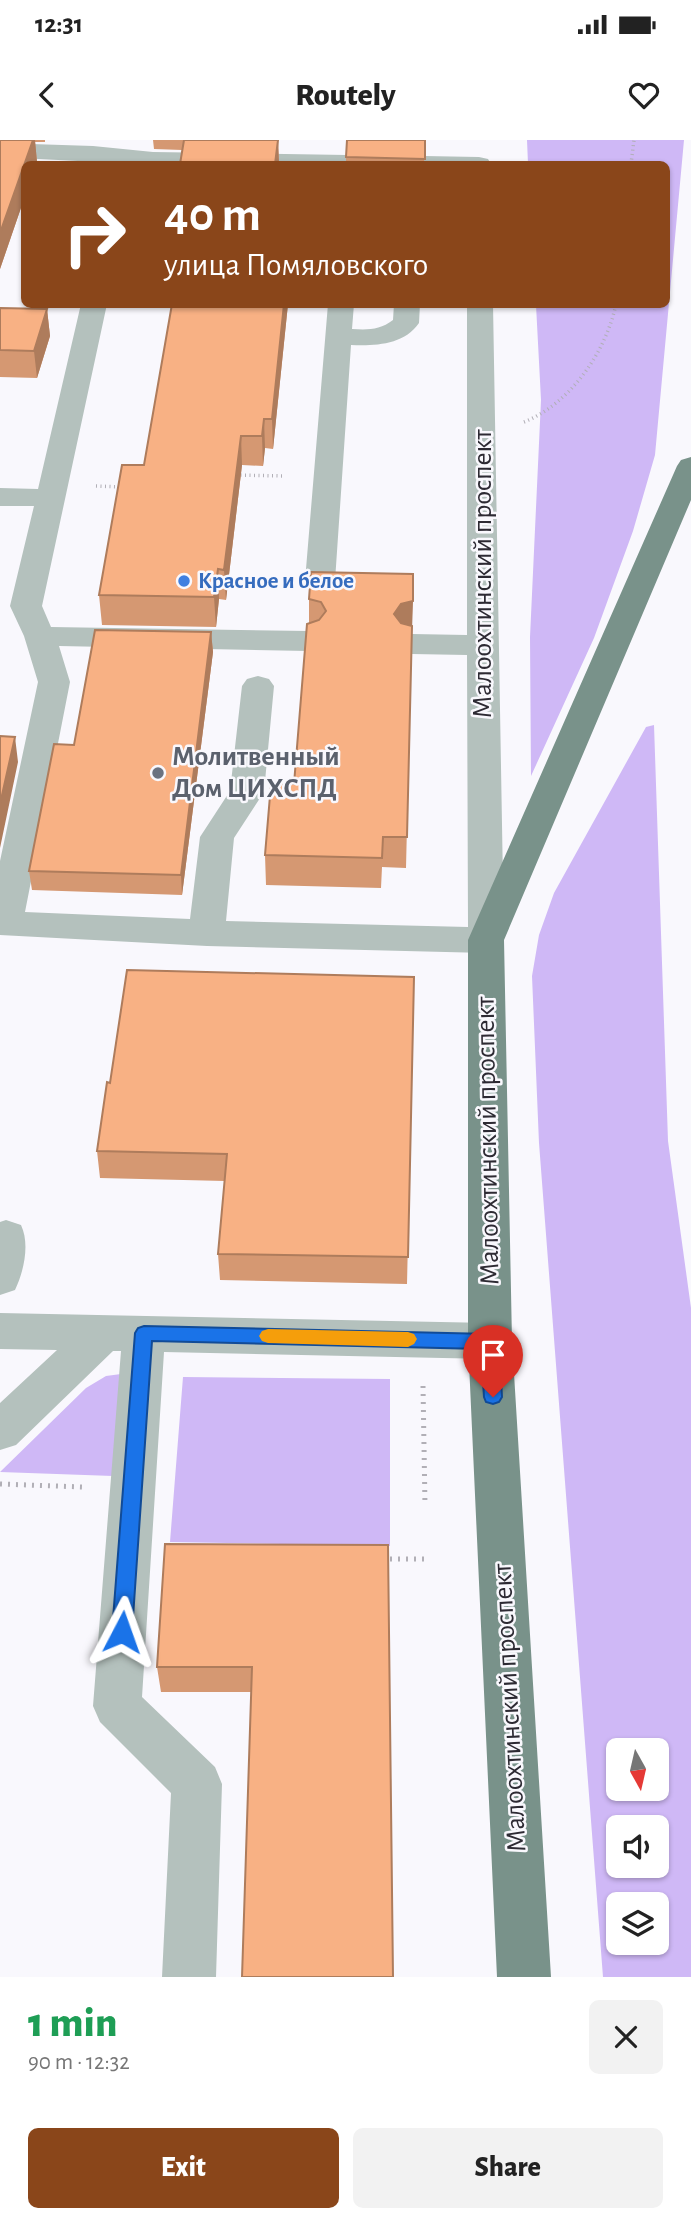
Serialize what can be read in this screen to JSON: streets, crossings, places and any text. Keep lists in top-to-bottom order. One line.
{"streets":{"main road":["Малоохтинский проспект"]},"places":["Красное и белое","Молитвенный Дом ЦИХСПД"],"north":"bottom","page":{"status":"12:31","header":"Routely","turn":["40 m","улица Помяловского"],"heading":["1 min","90 m · 12:32"],"buttons":["Exit","Share"]}}
